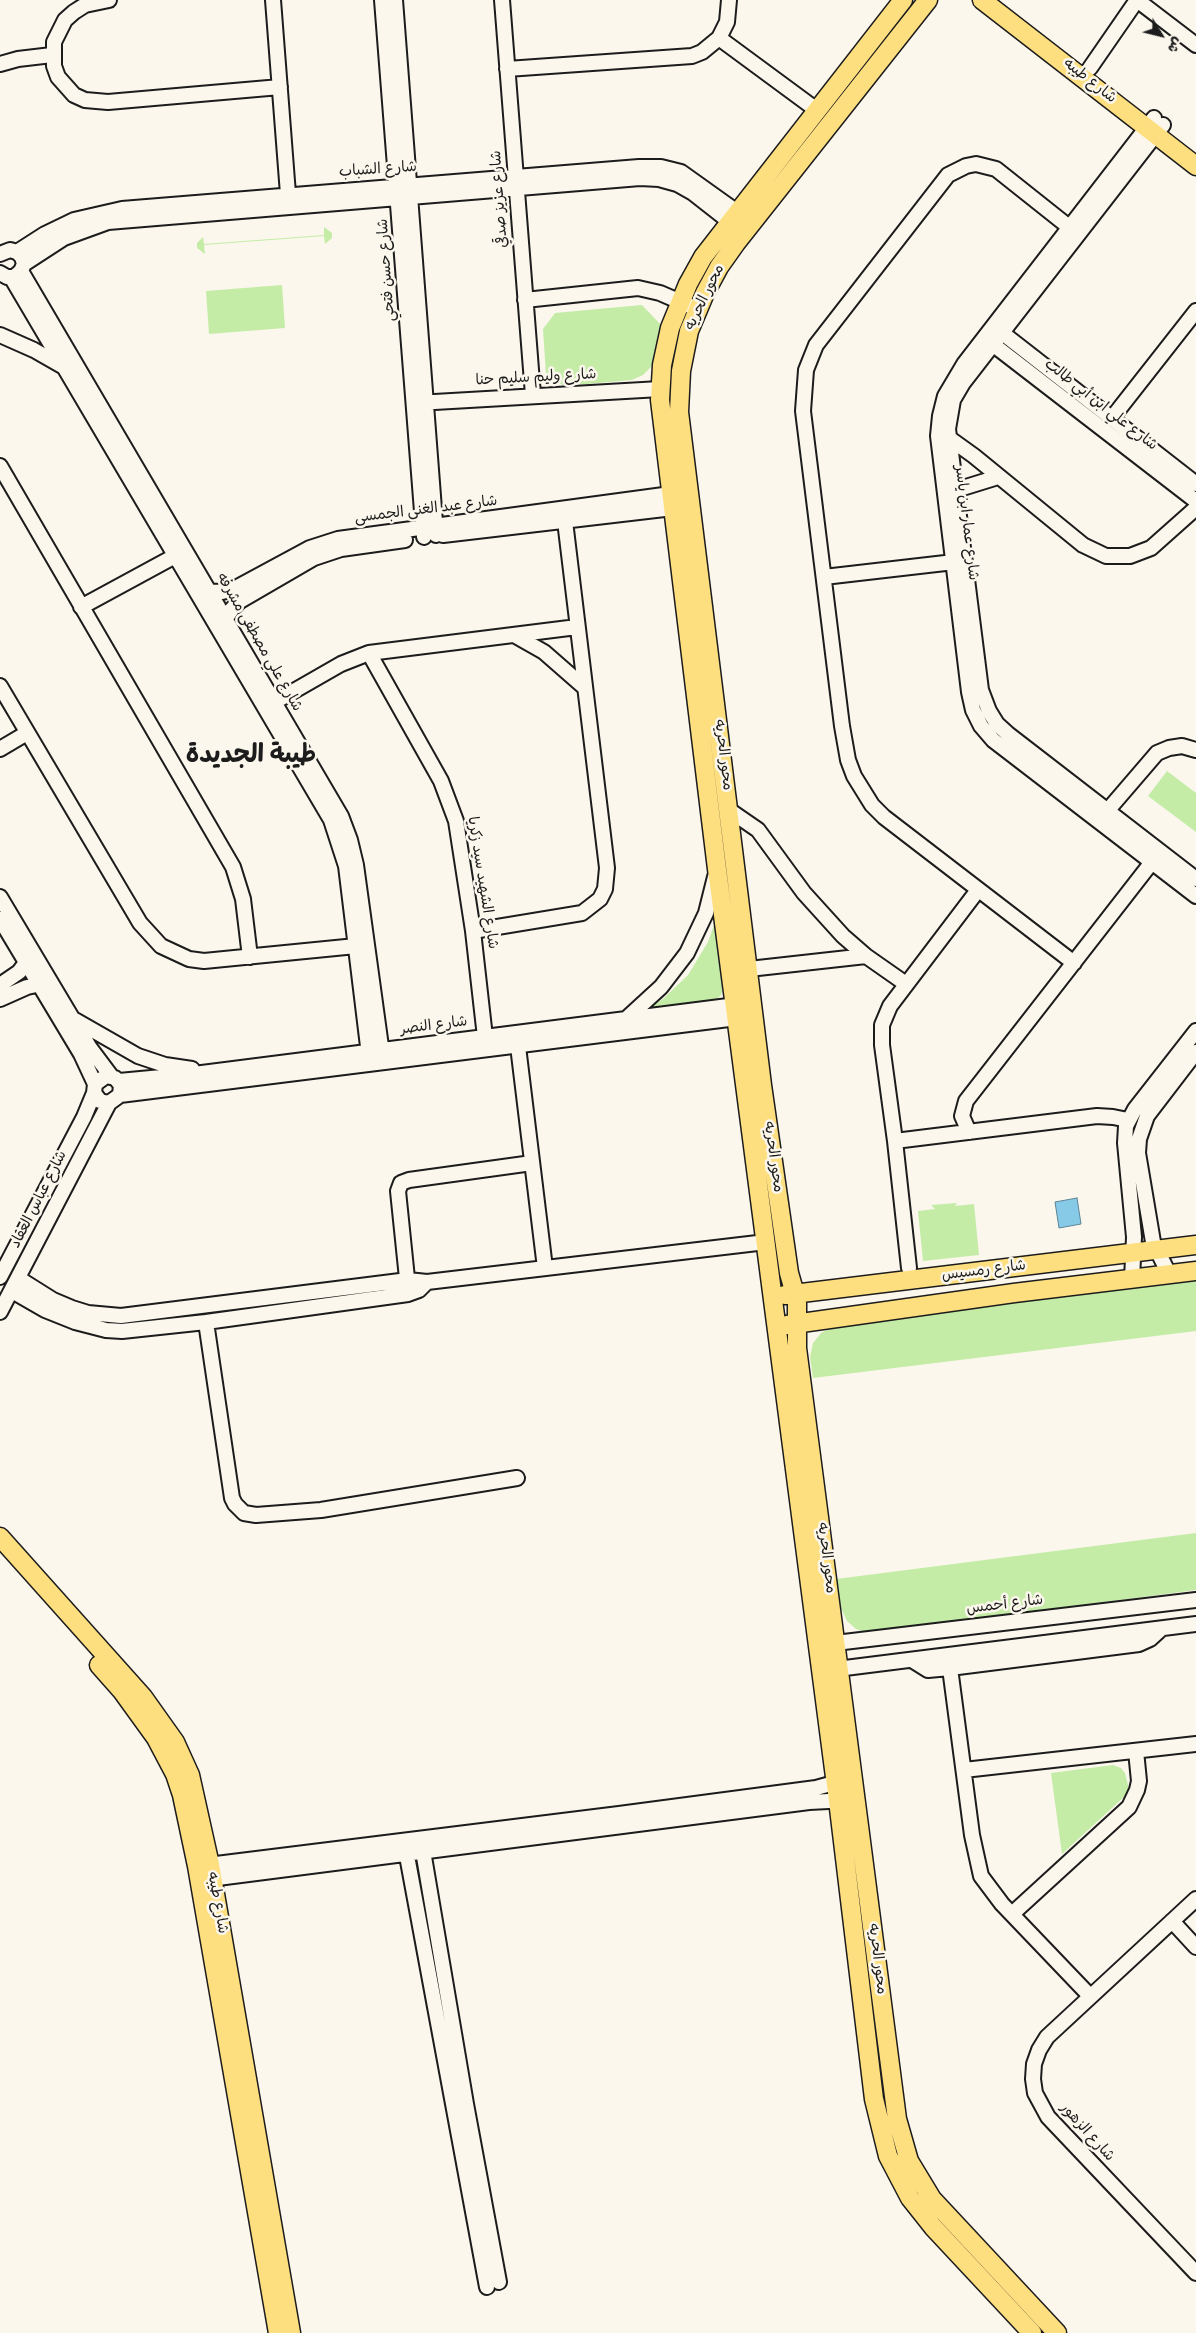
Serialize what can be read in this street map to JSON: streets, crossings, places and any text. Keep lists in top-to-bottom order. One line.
{"streets":{"main road":["شارع طيبه","محور الحريه","شارع رمسيس"],"street":["شارع الشباب","شارع عزيز صدقي","شارع حسن فتحي","شارع وليم سليم حنا","شارع علي ابن أبي طالب","شارع عبد الغنى الجمسى","شارع عمار ابن ياسر","شارع علي مصطفى مشرفه","شارع الشهيد سيد زكريا","شارع النصر","شارع عباس العقاد","شارع أحمس","شارع الزهور"]},"crossings":[["شارع طيبه","شارع عمار ابن ياسر"],["شارع الشباب","شارع عزيز صدقي"],["شارع الشباب","شارع حسن فتحي"],["شارع الشباب","محور الحريه"],["شارع الشباب","شارع علي مصطفى مشرفه"],["شارع عزيز صدقي","شارع وليم سليم حنا"],["شارع حسن فتحي","شارع وليم سليم حنا"],["شارع حسن فتحي","شارع عبد الغنى الجمسى"],["محور الحريه","شارع وليم سليم حنا"],["محور الحريه","شارع عبد الغنى الجمسى"],["محور الحريه","شارع النصر"],["محور الحريه","شارع رمسيس"],["محور الحريه","شارع أحمس"],["شارع علي ابن أبي طالب","شارع عمار ابن ياسر"],["شارع عبد الغنى الجمسى","شارع علي مصطفى مشرفه"],["شارع علي مصطفى مشرفه","شارع النصر"],["شارع الشهيد سيد زكريا","شارع النصر"],["شارع النصر","شارع عباس العقاد"]],"districts":["طيبة الجديدة"],"north":"bottom right"}
